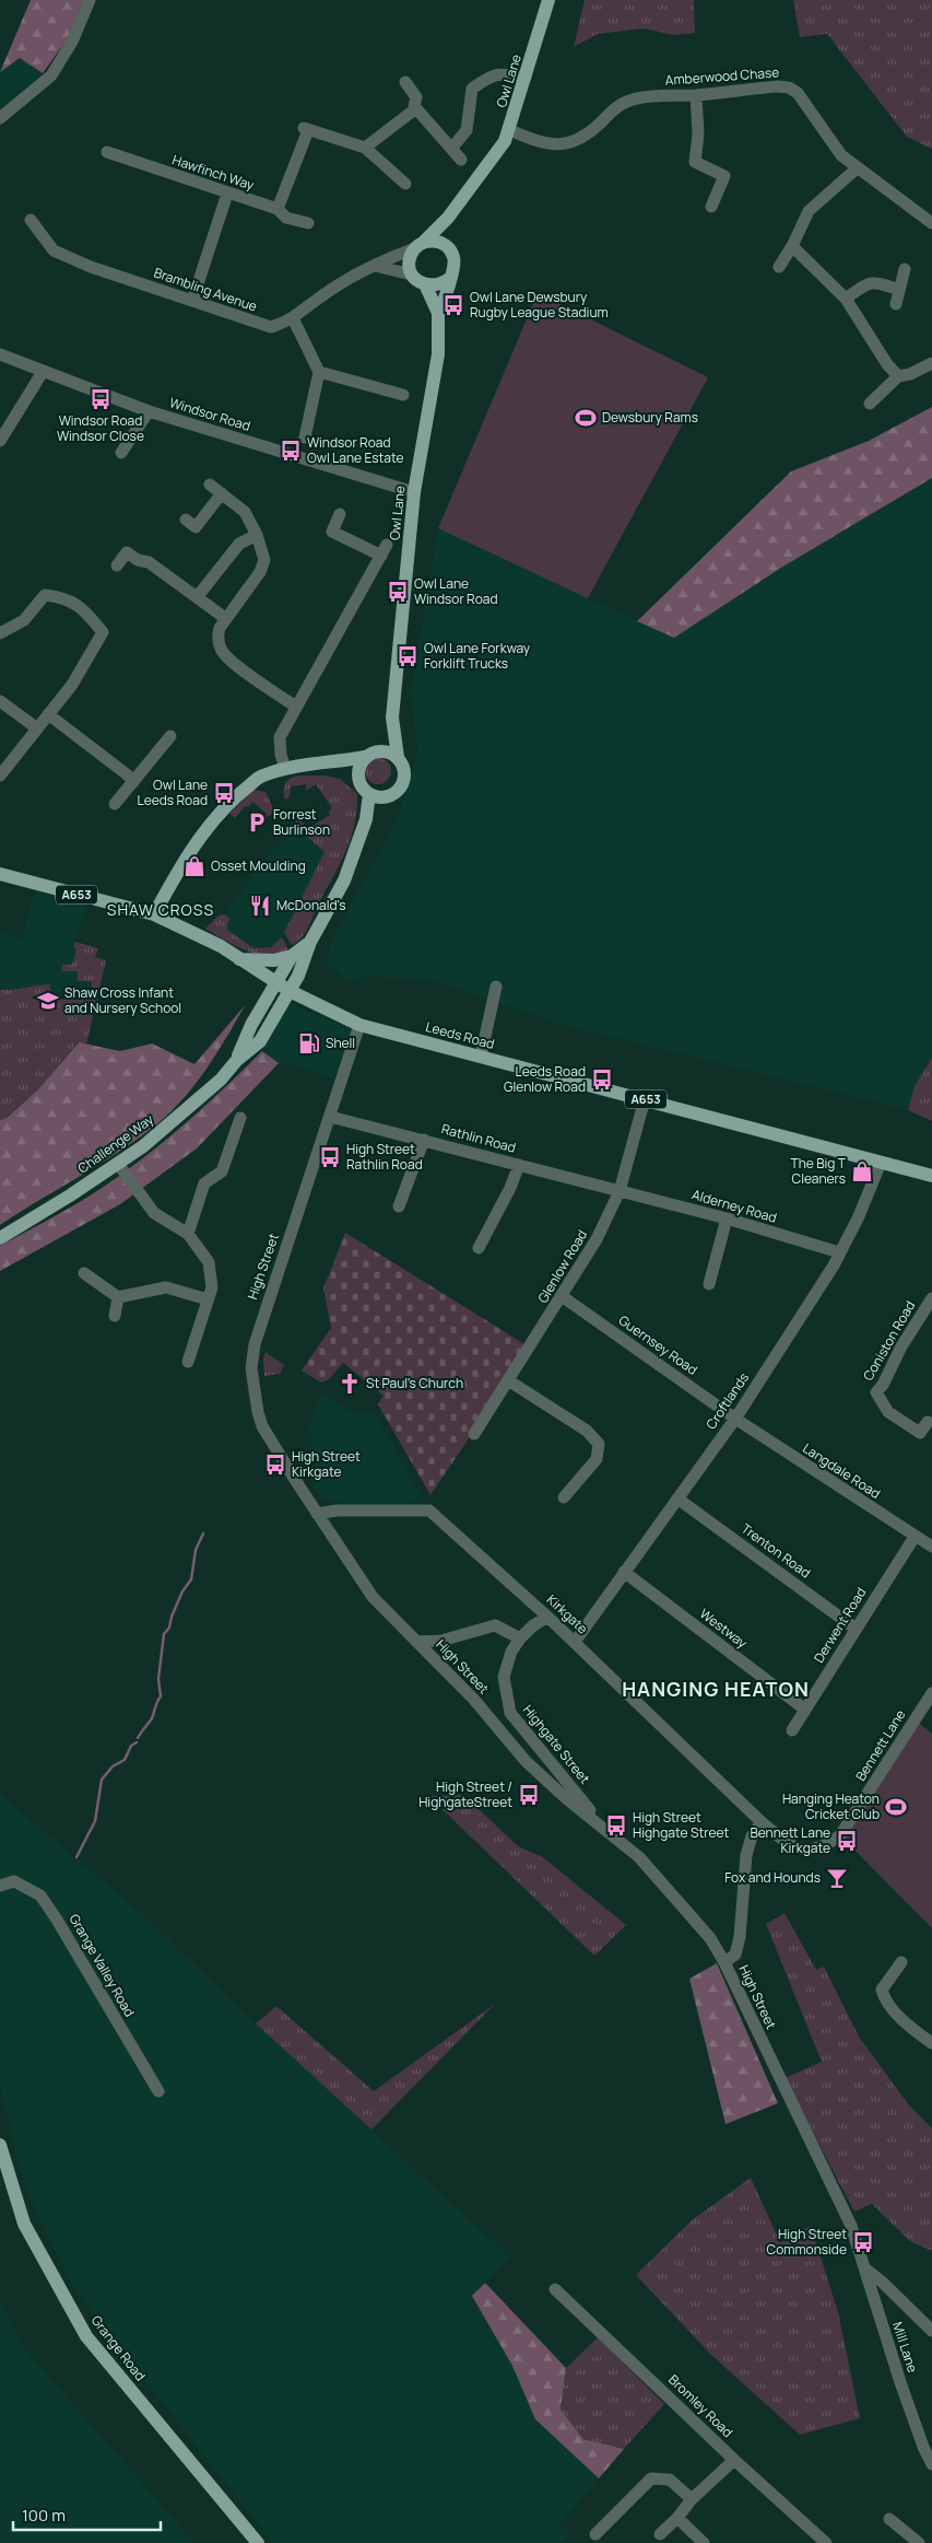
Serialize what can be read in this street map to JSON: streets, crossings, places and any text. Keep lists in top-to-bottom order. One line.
{"streets":{"main road":["Owl Lane","A653","Leeds Road","Challenge Way","Grange Road"],"street":["Amberwood Chase","Hawfinch Way","Brambling Avenue","Windsor Road","Rathlin Road","Alderney Road","High Street","Glenlow Road","Coniston Road","Guernsey Road","Croftlands","Langdale Road","Trenton Road","Kirkgate","Derwent Road","Westway","Highgate Street","Bennett Lane","Grange Valley Road","Mill Lane","Bromley Road"]},"crossings":[["Amberwood Chase","Owl Lane"],["Owl Lane","Brambling Avenue"],["Owl Lane","Windsor Road"],["Leeds Road","Challenge Way"],["Leeds Road","High Street"],["Leeds Road","Glenlow Road"],["Leeds Road","Croftlands"],["Rathlin Road","Alderney Road"],["Rathlin Road","High Street"],["Rathlin Road","Glenlow Road"],["Alderney Road","Glenlow Road"],["Alderney Road","Croftlands"],["High Street","Kirkgate"],["High Street","Highgate Street"],["High Street","Mill Lane"],["Glenlow Road","Guernsey Road"],["Guernsey Road","Croftlands"],["Guernsey Road","Langdale Road"],["Croftlands","Langdale Road"],["Croftlands","Trenton Road"],["Croftlands","Kirkgate"],["Croftlands","Westway"],["Langdale Road","Derwent Road"],["Trenton Road","Derwent Road"],["Kirkgate","Highgate Street"],["Kirkgate","Bennett Lane"],["Derwent Road","Westway"]],"districts":["SHAW CROSS","HANGING HEATON"],"places":{"bus stop":["Owl Lane Dewsbury Rugby League Stadium","Windsor Road Windsor Close","Windsor Road Owl Lane Estate","Owl Lane Windsor Road","Owl Lane Forkway Forklift Trucks","Owl Lane Leeds Road","Leeds Road Glenlow Road","High Street Rathlin Road","High Street Kirkgate","High Street / HighgateStreet","High Street Highgate Street","Bennett Lane Kirkgate","High Street Commonside"],"sports":["Dewsbury Rams","Hanging Heaton Cricket Club"],"parking":["Forrest Burlinson"],"shop":["Osset Moulding","The Big T Cleaners"],"restaurant":["McDonald's"],"school or university":["Shaw Cross Infant and Nursery School"],"fuel station":["Shell"],"church":["St Paul's Church"],"bar":["Fox and Hounds"]},"scale_bar":"100 m"}
